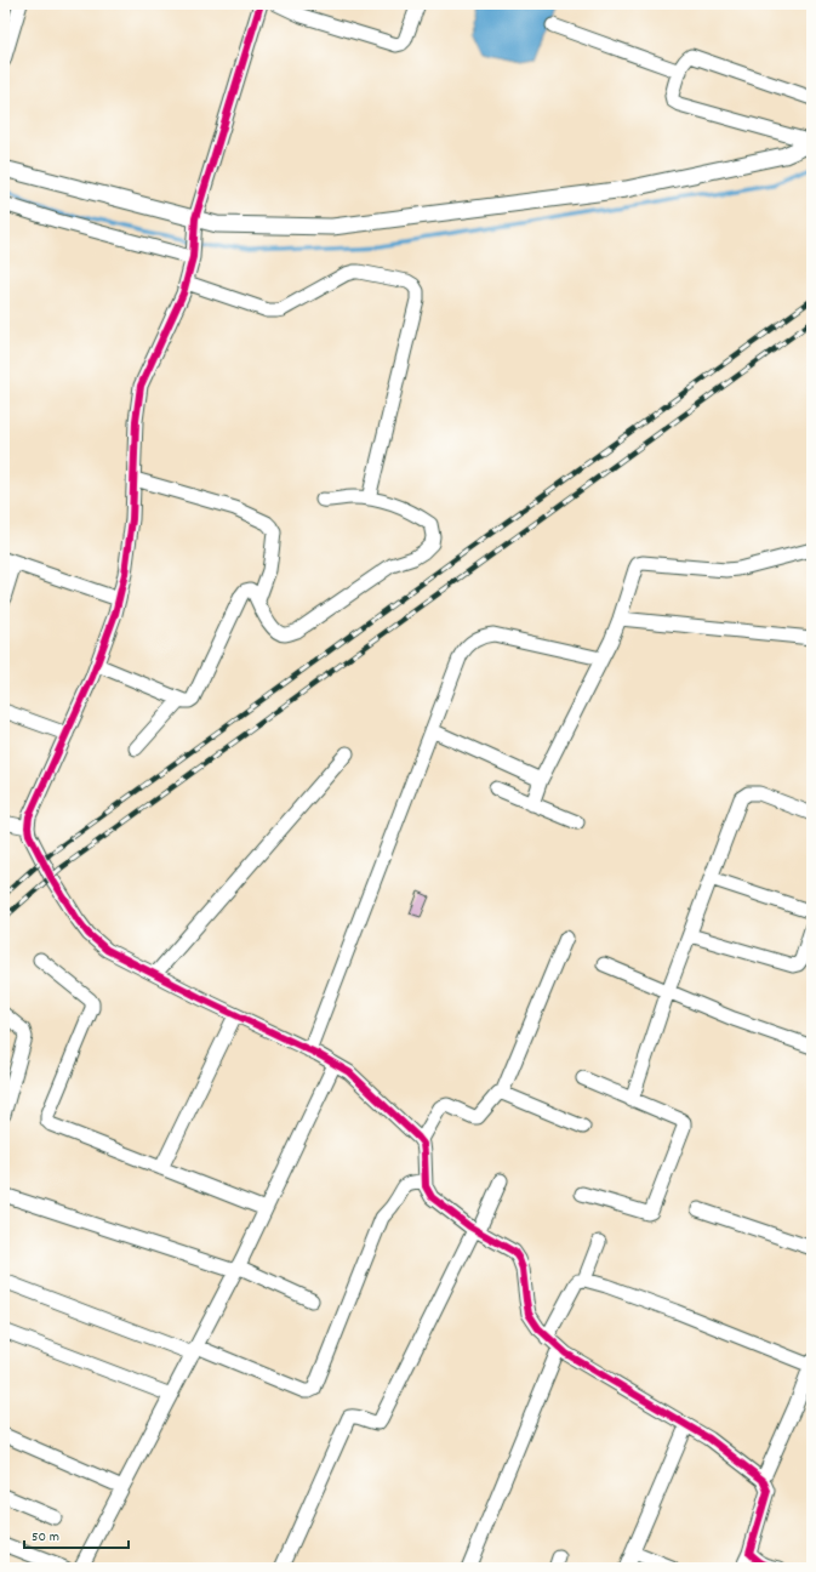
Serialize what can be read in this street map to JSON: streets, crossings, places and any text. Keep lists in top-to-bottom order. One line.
{"scale_bar":"50 m"}
